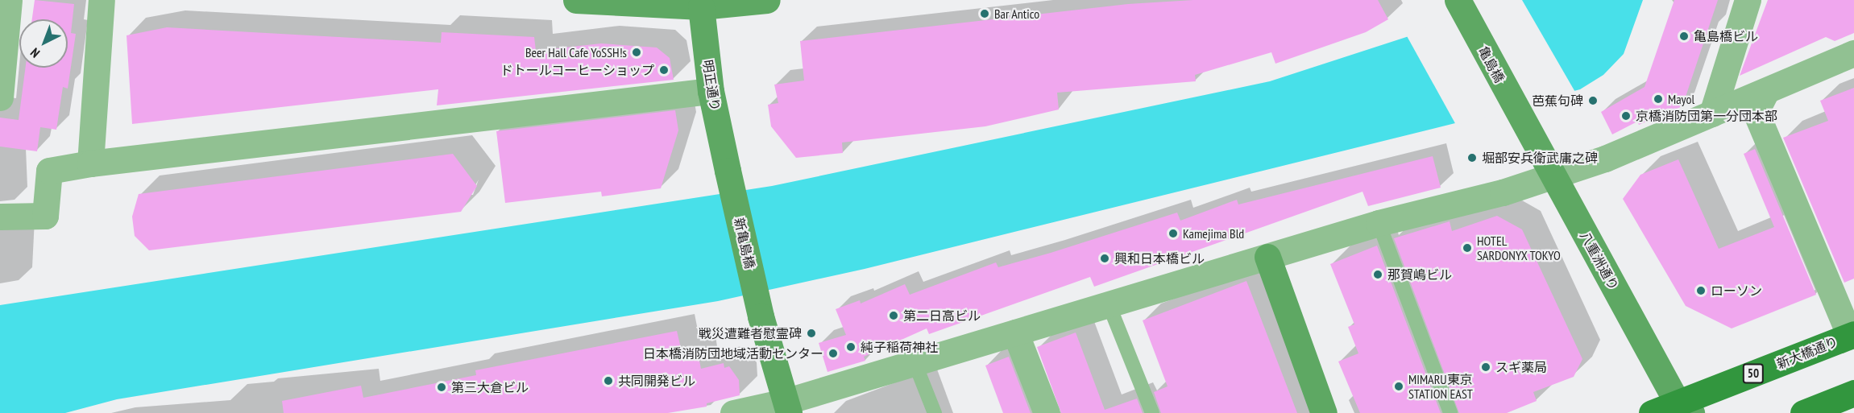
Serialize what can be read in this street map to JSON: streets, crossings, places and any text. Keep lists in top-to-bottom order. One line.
{"streets":{"main road":["新大橋通り","50"],"street":["亀島橋","明正通り","新亀島橋","八重洲通り"]},"crossings":[["亀島橋","八重洲通り"],["明正通り","新亀島橋"],["八重洲通り","新大橋通り"]],"places":["Bar Antico","亀島橋ビル","Beer Hall Cafe YoSSH!s","ドトールコーヒーショップ","Mayol","芭蕉句碑","京橋消防団第一分団本部","堀部安兵衛武庸之碑","Kamejima Bld","HOTEL SARDONYX TOKYO","興和日本橋ビル","那賀嶋ビル","ローソン","第二日高ビル","戦災遭難者慰霊碑","純子稲荷神社","日本橋消防団地域活動センター","スギ薬局","共同開発ビル","MIMARU東京 STATION EAST","第三大倉ビル"],"north":"bottom left"}
